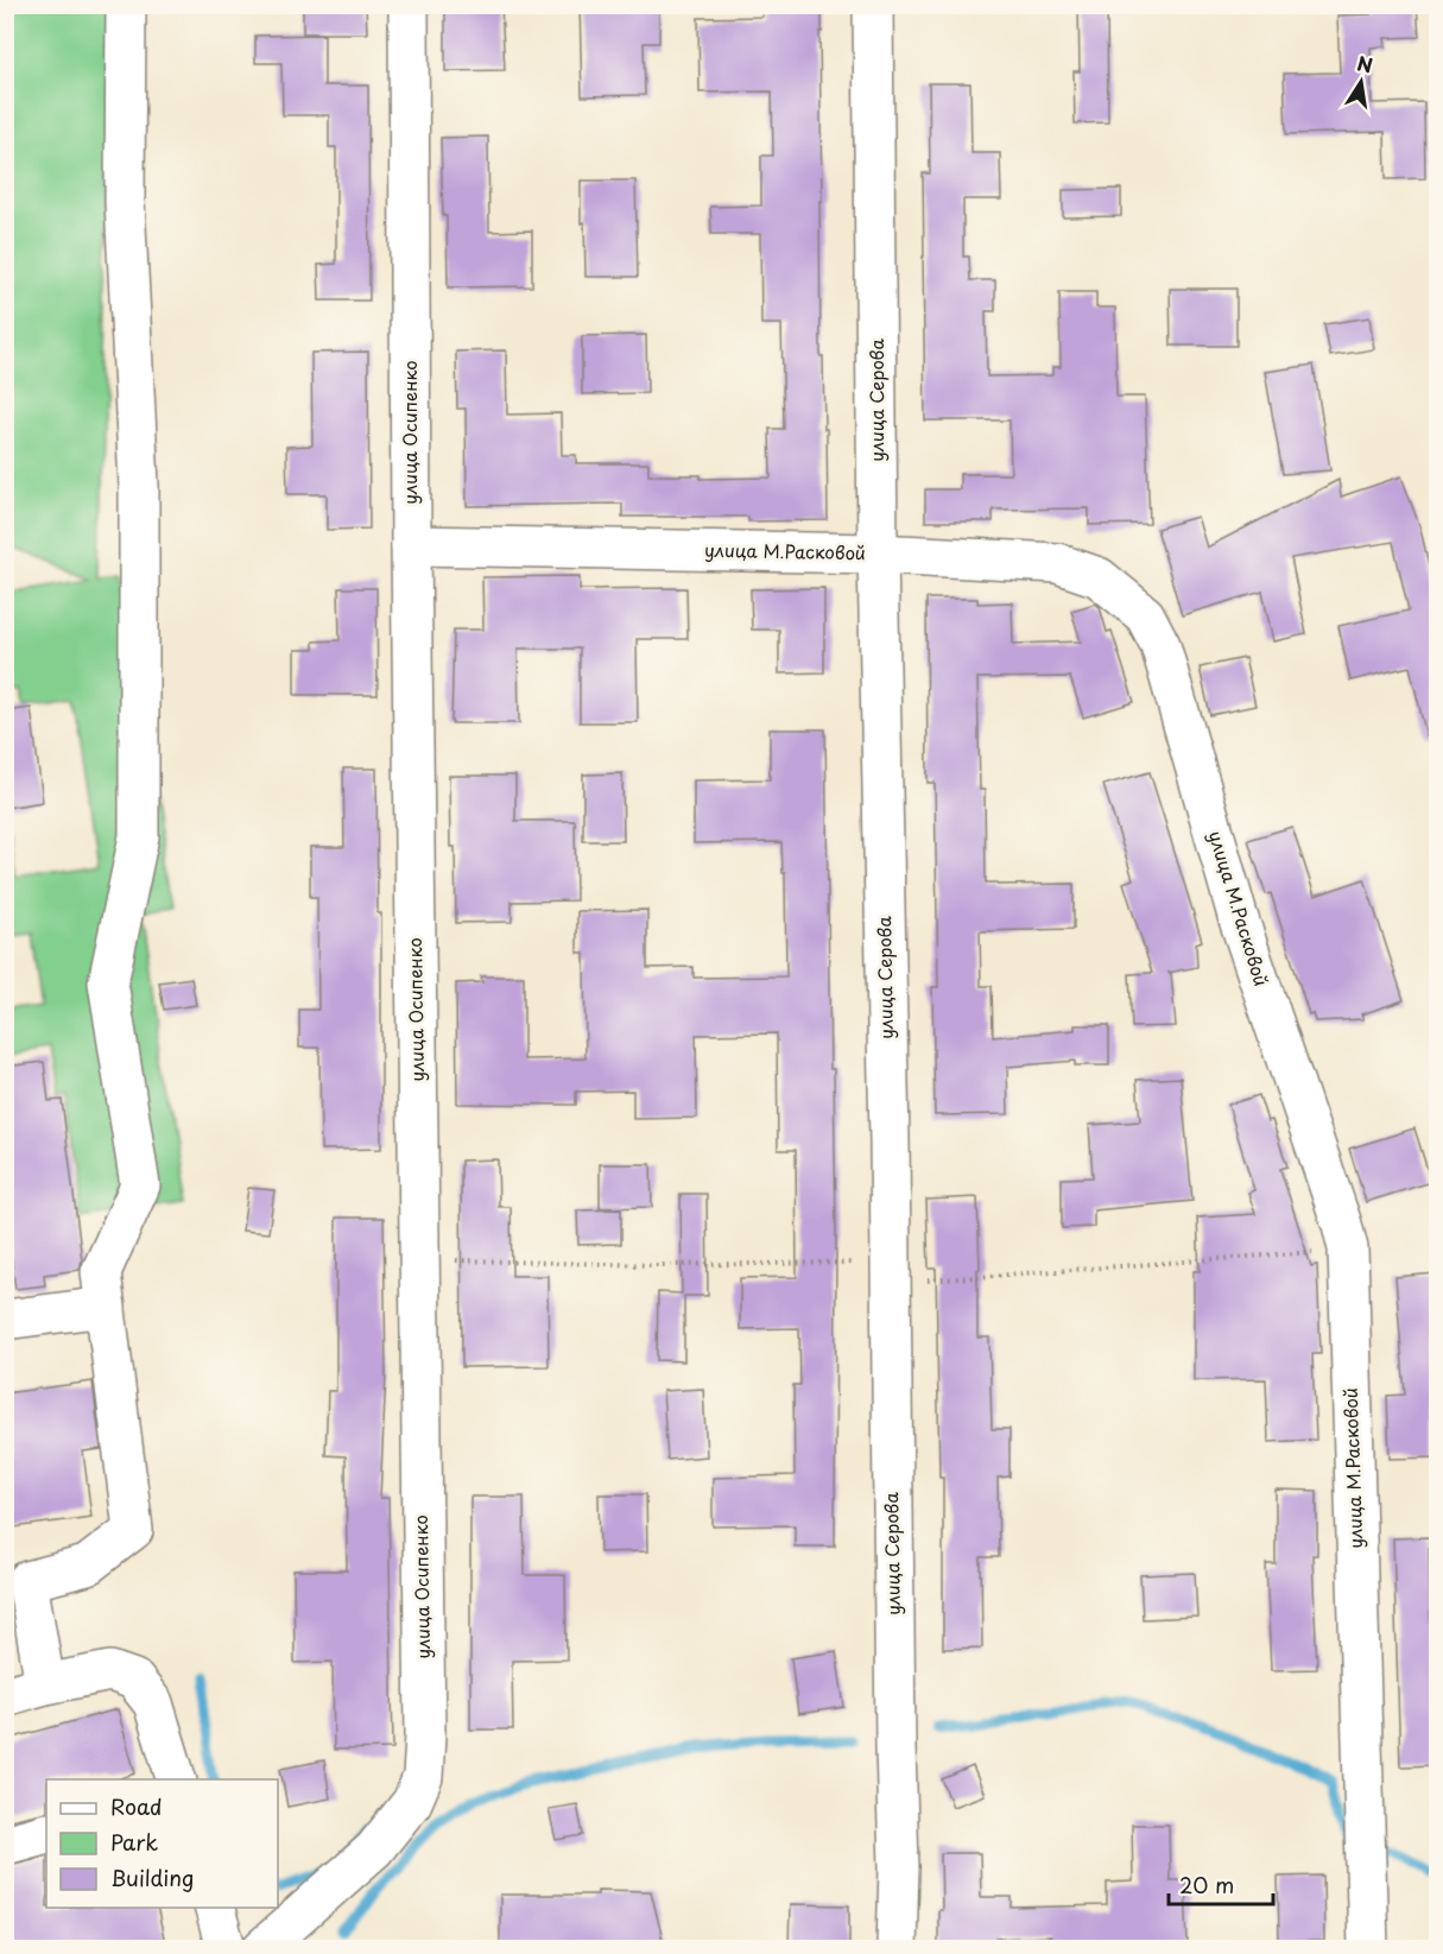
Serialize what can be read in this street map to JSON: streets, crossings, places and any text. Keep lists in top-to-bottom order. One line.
{"streets":{"street":["улица Серова","улица Осипенко","улица М.Расковой"]},"crossings":[["улица Серова","улица М.Расковой"],["улица Осипенко","улица М.Расковой"]],"legend":["Road","Park","Building"],"scale_bar":"20 m","north":"top"}
